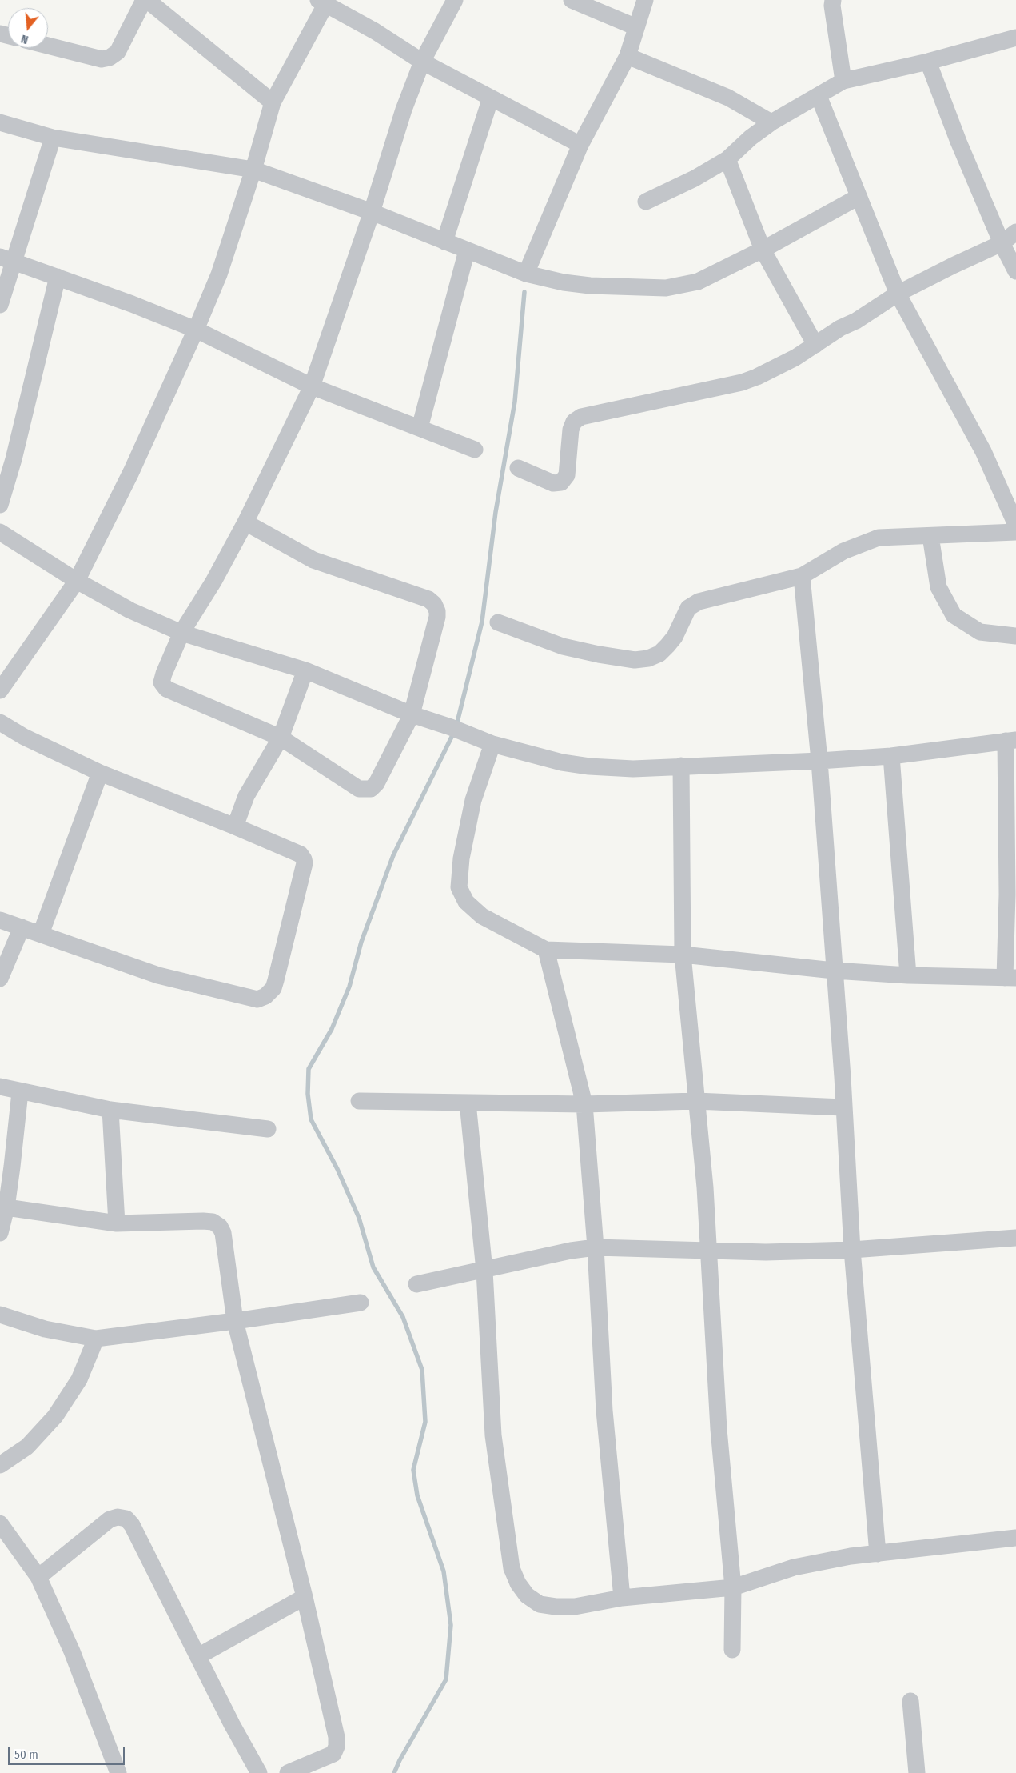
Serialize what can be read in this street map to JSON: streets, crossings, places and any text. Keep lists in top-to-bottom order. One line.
{"scale_bar":"50 m","north":"bottom"}
